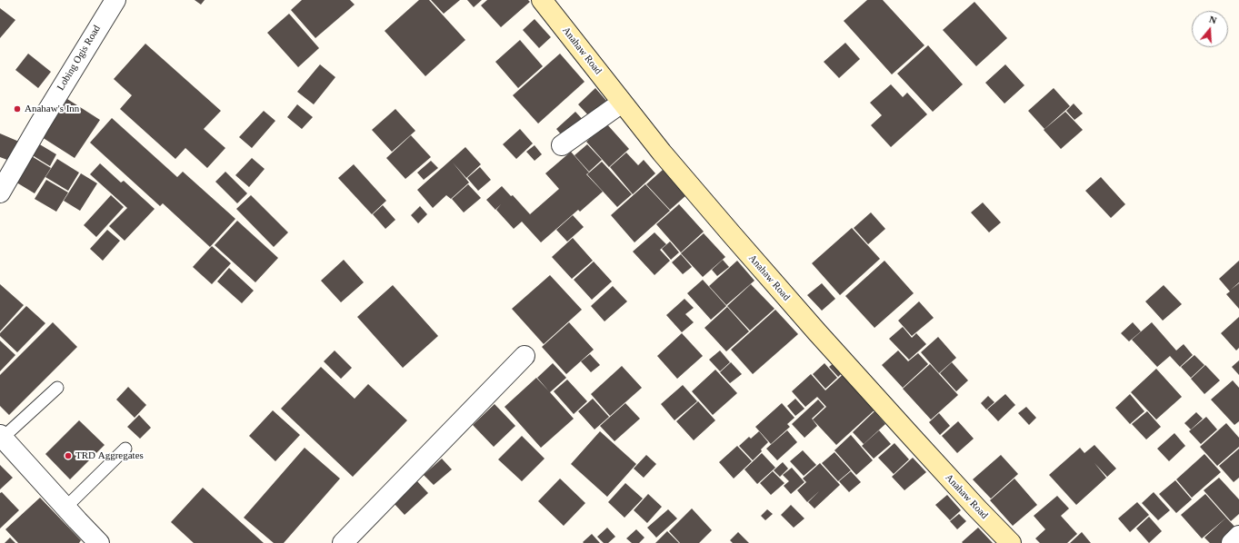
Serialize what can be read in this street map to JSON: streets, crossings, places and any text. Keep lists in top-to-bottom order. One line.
{"streets":{"street":["Anahaw Road","Lobing Ogis Road"]},"places":["Anahaw's Inn","TRD Aggregates"],"north":"top"}
